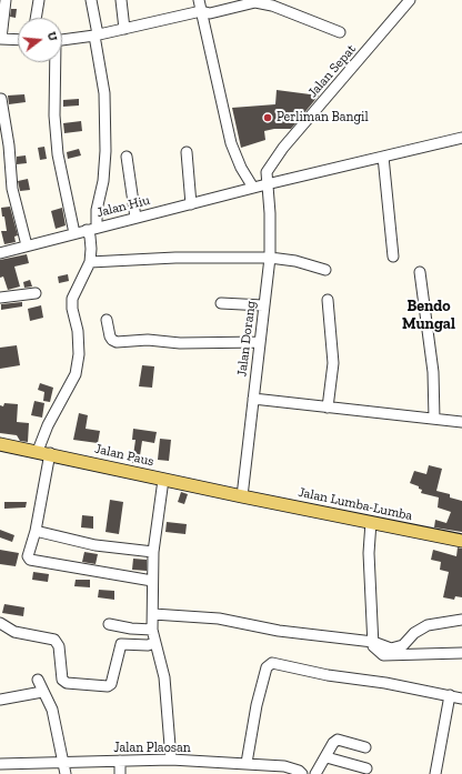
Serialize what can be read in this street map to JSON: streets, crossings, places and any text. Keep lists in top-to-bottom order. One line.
{"streets":{"main road":["Jalan Paus","Jalan Lumba-Lumba"],"street":["Jalan Sepat","Jalan Hiu","Jalan Dorang","Jalan Plaosan"]},"crossings":[["Jalan Sepat","Jalan Hiu"],["Jalan Sepat","Jalan Dorang"],["Jalan Hiu","Jalan Dorang"],["Jalan Dorang","Jalan Paus"],["Jalan Dorang","Jalan Lumba-Lumba"],["Jalan Paus","Jalan Lumba-Lumba"]],"districts":["Bendo Mungal"],"places":["Perliman Bangil"],"north":"right"}
